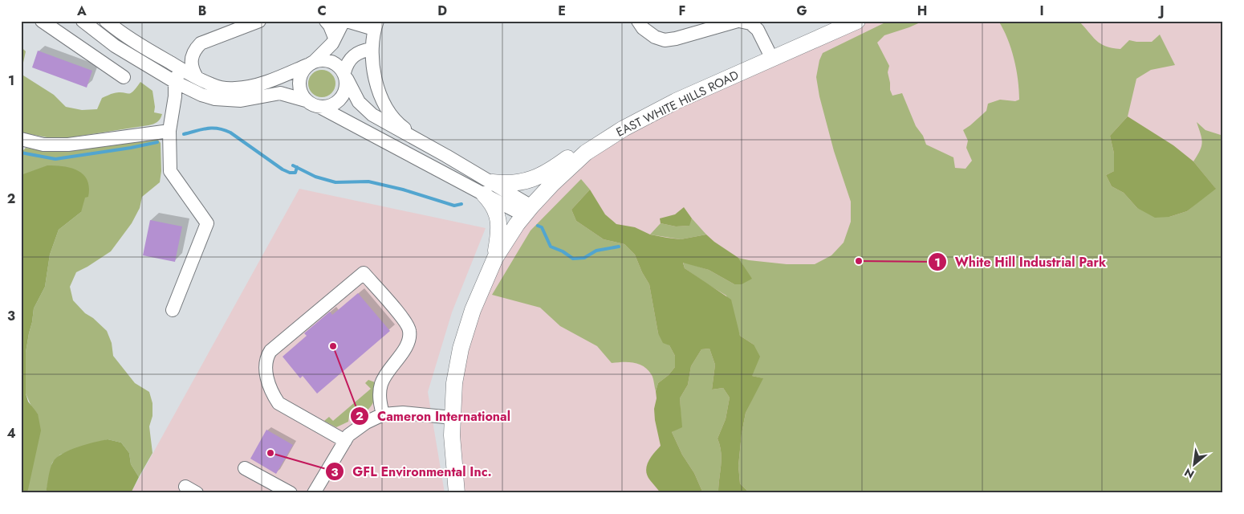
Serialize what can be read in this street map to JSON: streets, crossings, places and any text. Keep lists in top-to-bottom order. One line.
{"streets":{"main road":["EAST WHITE HILLS ROAD"]},"places":["White Hill Industrial Park","Cameron International","GFL Environmental Inc."],"north":"bottom left","grid":{"columns":["A","B","C","D","E","F","G","H","I","J"],"rows":["1","2","3","4"]}}
